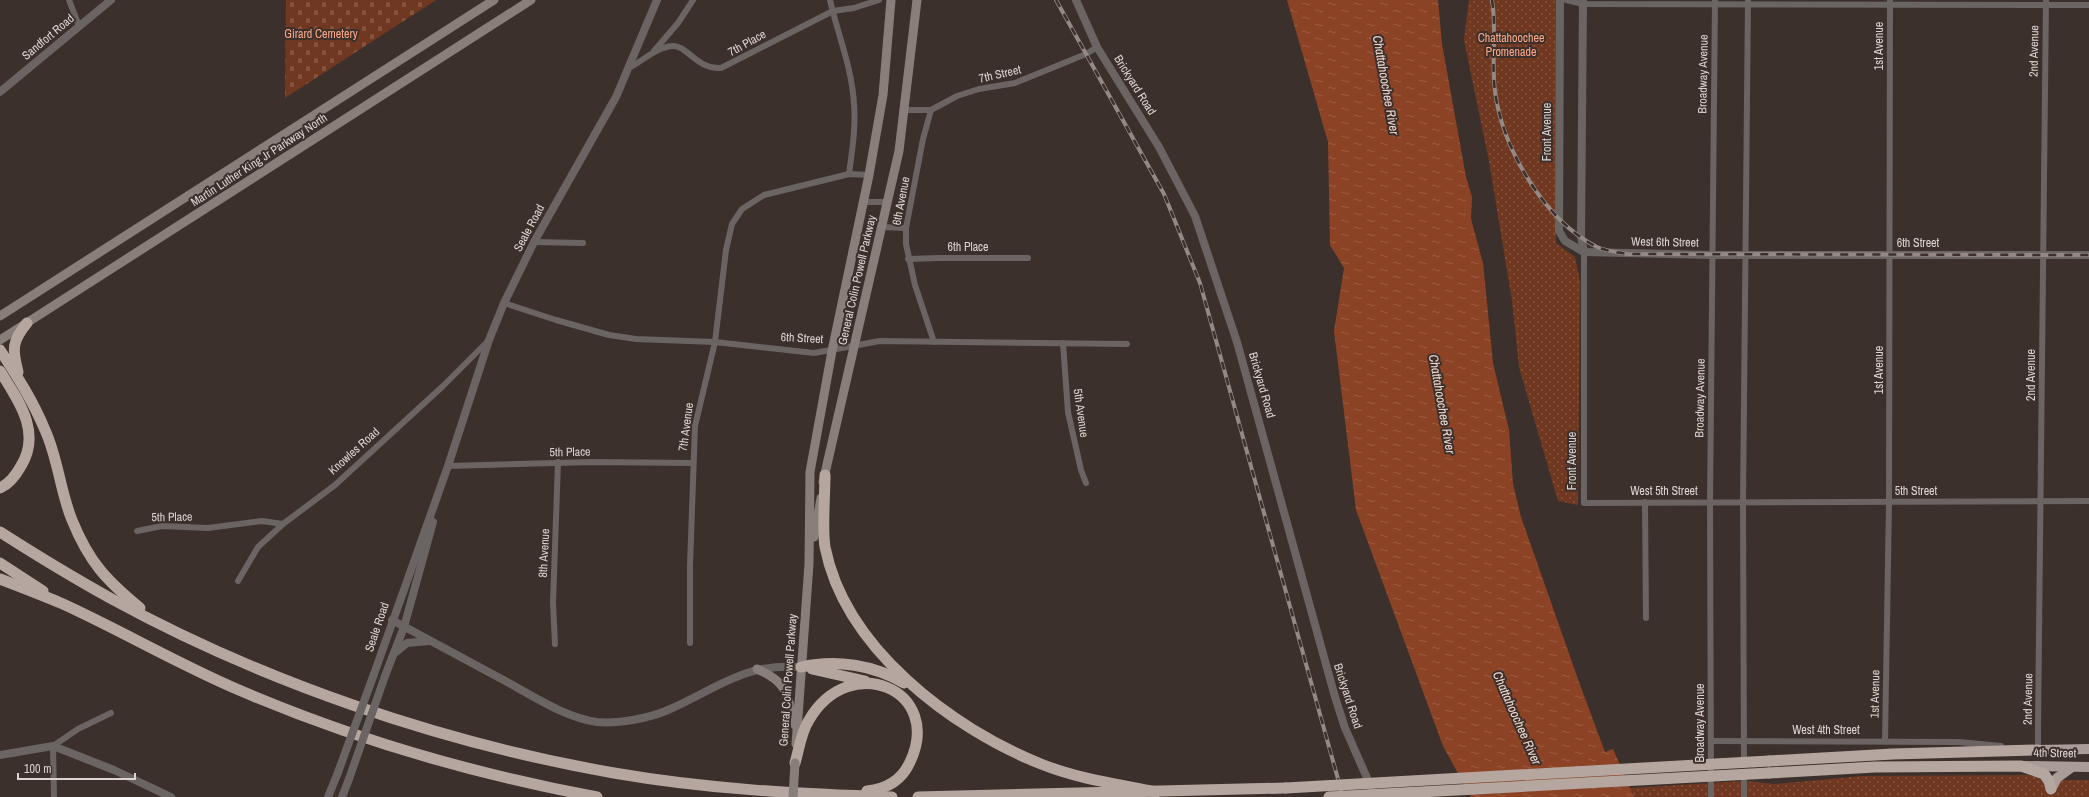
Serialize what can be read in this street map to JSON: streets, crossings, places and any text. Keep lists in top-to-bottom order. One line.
{"streets":{"highway":["4th Street"],"main road":["Martin Luther King Jr Parkway North","General Colin Powell Parkway"],"street":["Sandfort Road","7th Place","1st Avenue","2nd Avenue","7th Street","Broadway Avenue","Brickyard Road","Front Avenue","6th Avenue","Seale Road","West 6th Street","6th Street","6th Place","5th Avenue","7th Avenue","Knowles Road","5th Place","West 5th Street","5th Street","8th Avenue","West 4th Street"]},"crossings":[["7th Place","Seale Road"],["1st Avenue","6th Street"],["1st Avenue","5th Street"],["1st Avenue","West 4th Street"],["2nd Avenue","6th Street"],["2nd Avenue","5th Street"],["2nd Avenue","West 4th Street"],["2nd Avenue","4th Street"],["7th Street","Brickyard Road"],["7th Street","6th Avenue"],["7th Street","General Colin Powell Parkway"],["Broadway Avenue","West 6th Street"],["Broadway Avenue","West 5th Street"],["Broadway Avenue","West 4th Street"],["Front Avenue","West 6th Street"],["Front Avenue","West 5th Street"],["6th Avenue","6th Street"],["6th Avenue","6th Place"],["Seale Road","6th Street"],["Seale Road","Knowles Road"],["Seale Road","5th Place"],["West 6th Street","6th Street"],["6th Street","General Colin Powell Parkway"],["6th Street","5th Avenue"],["6th Street","7th Avenue"],["7th Avenue","5th Place"],["Knowles Road","5th Place"],["5th Place","8th Avenue"],["West 5th Street","5th Street"],["West 4th Street","4th Street"]],"water":["Chattahoochee River"],"parks":["Girard Cemetery","Chattahoochee Promenade"],"scale_bar":"100 m"}
